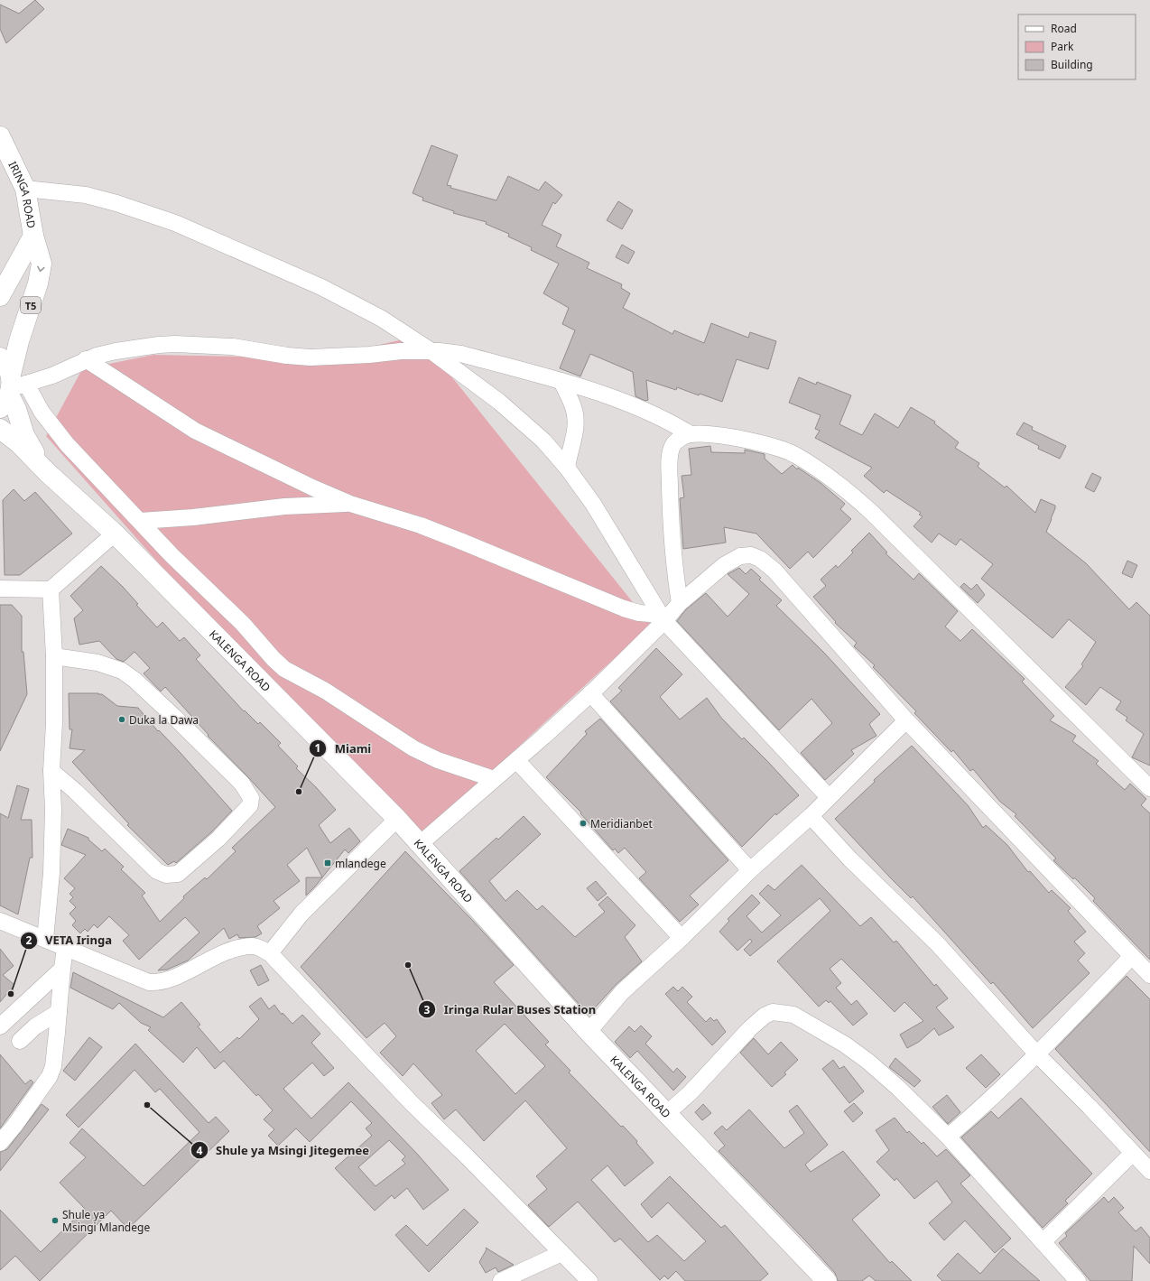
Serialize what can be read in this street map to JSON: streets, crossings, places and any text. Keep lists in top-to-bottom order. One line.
{"streets":{"main road":["IRINGA ROAD","T5","KALENGA ROAD"]},"crossings":[["IRINGA ROAD","T5"],["T5","KALENGA ROAD"]],"places":{"other":["Duka la Dawa","Miami","Meridianbet","Iringa Rular Buses Station","VETA Iringa","Shule ya Msingi Jitegemee","Shule ya Msingi Mlandege"],"transit":["mlandege"]},"legend":["Road","Park","Building"]}
